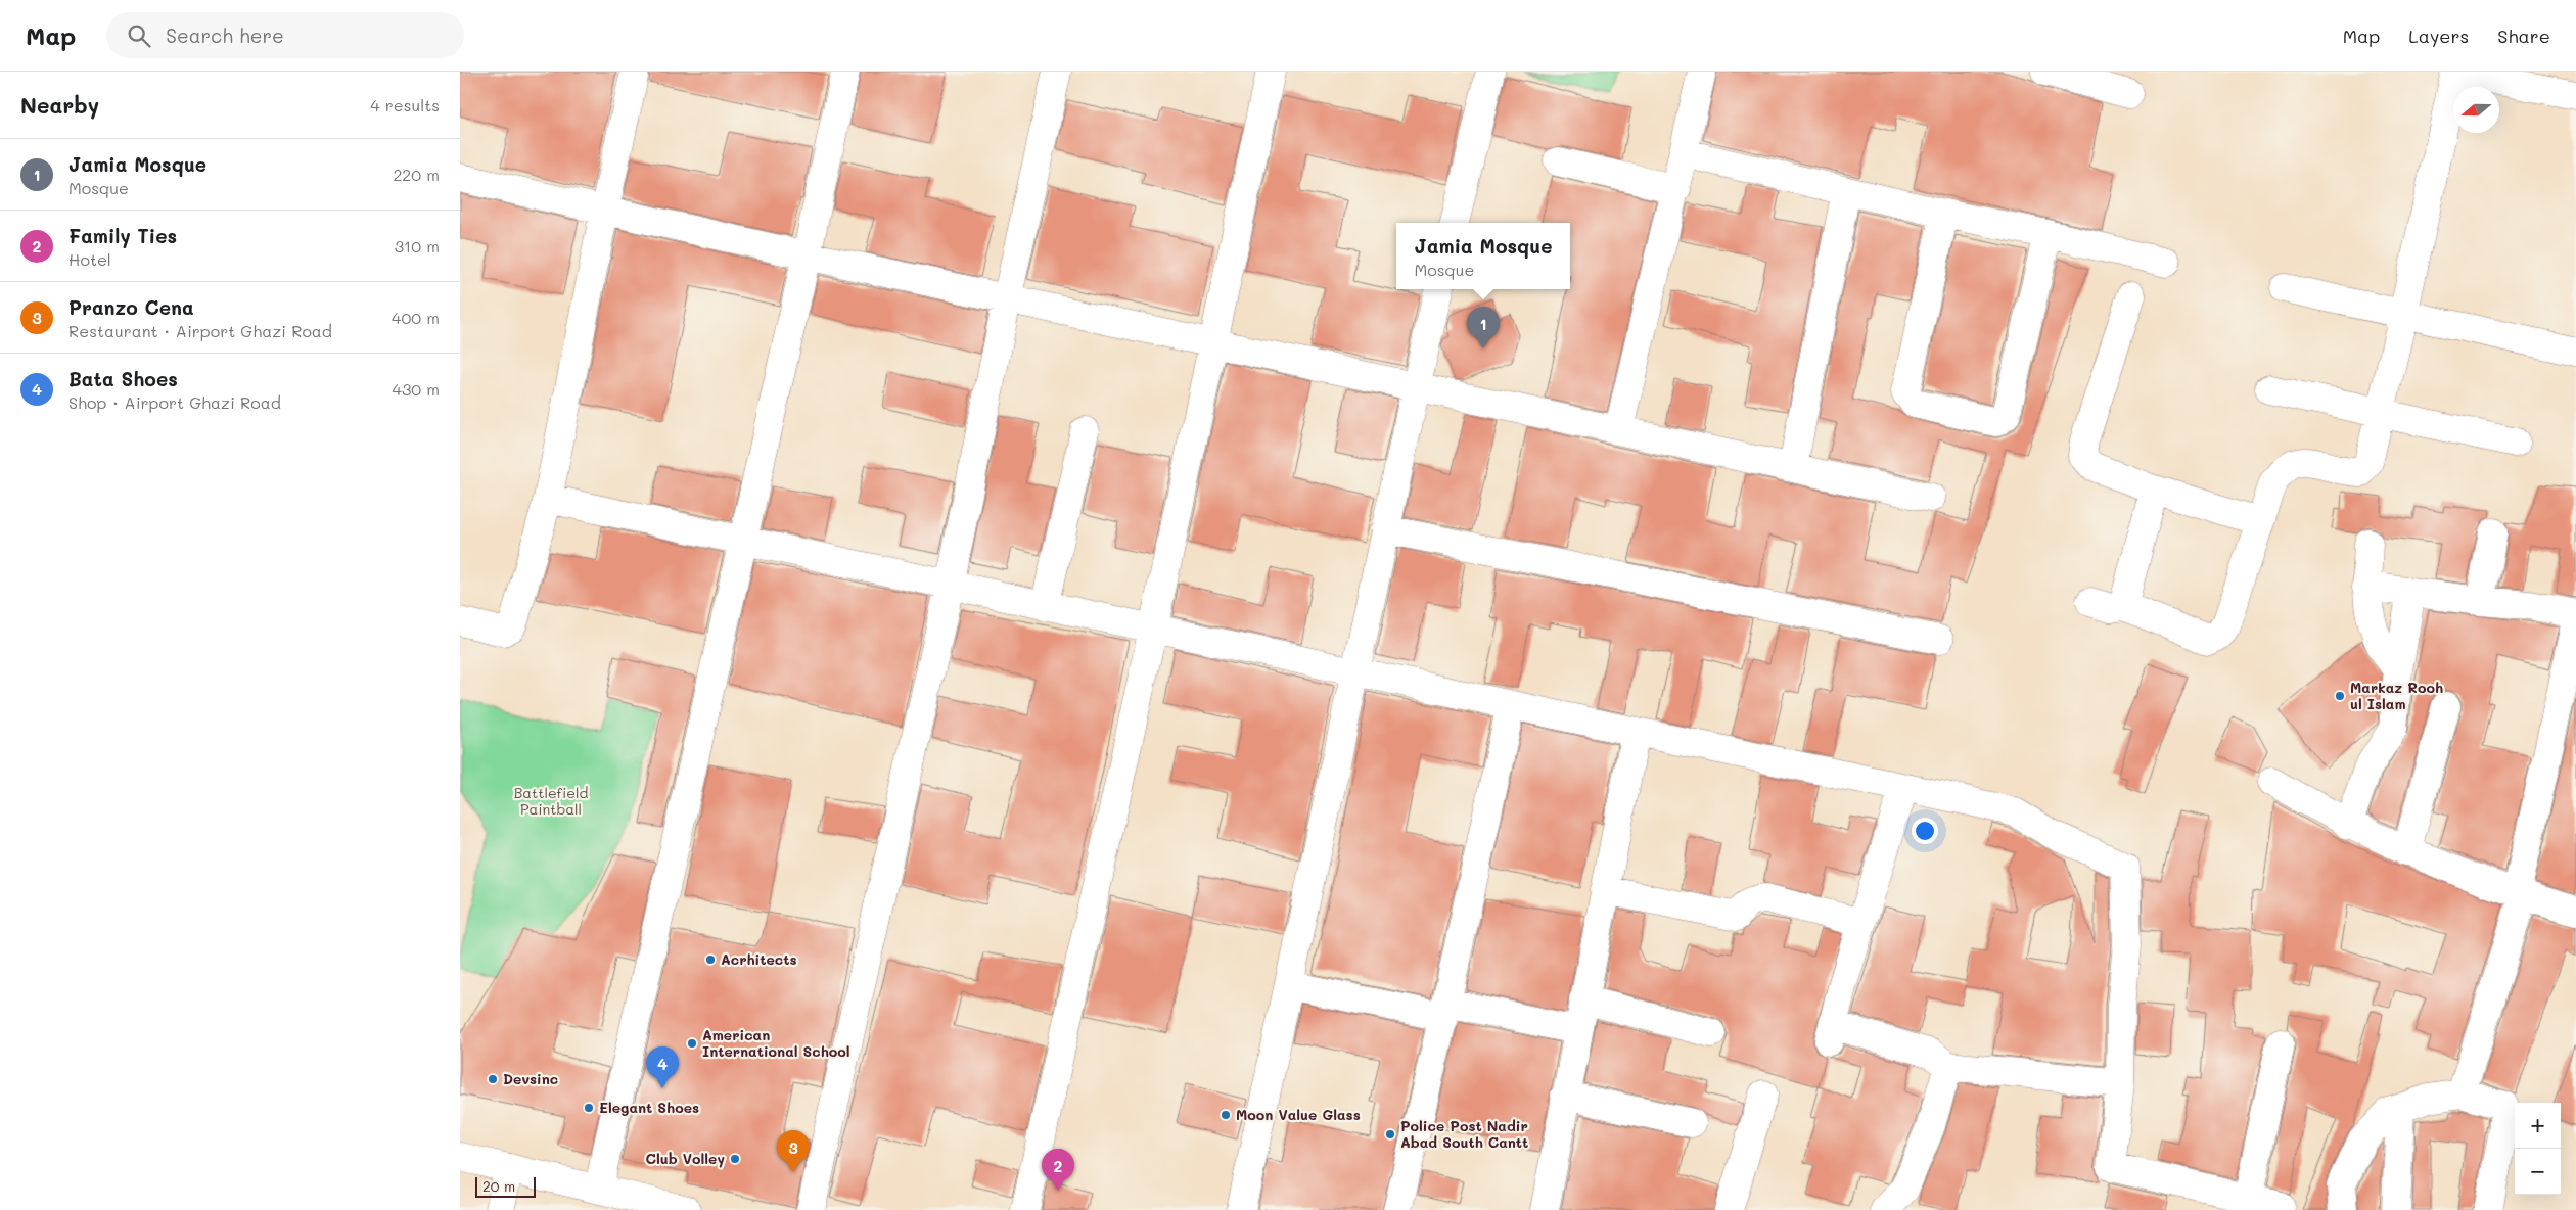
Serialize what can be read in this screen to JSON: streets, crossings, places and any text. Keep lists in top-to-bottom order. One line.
{"parks":["Battlefield Paintball"],"places":["Markaz Rooh ul Islam","Acrhitects","American International School","Devsinc","Elegant Shoes","Moon Value Glass","Police Post Nadir Abad South Cantt","Club Volley"],"scale_bar":"20 m","north":"left","page":{"header":"Map","search":"Search here","nav":["Map","Layers","Share"],"heading":["Nearby","4 results"],"list":[{"mark":"1","name":"Jamia Mosque","note":"Mosque","value":"220 m"},{"mark":"2","name":"Family Ties","note":"Hotel","value":"310 m"},{"mark":"3","name":"Pranzo Cena","note":"Restaurant · Airport Ghazi Road","value":"400 m"},{"mark":"4","name":"Bata Shoes","note":"Shop · Airport Ghazi Road","value":"430 m"}],"popup":["Jamia Mosque","Mosque"],"pins":["1","4","3","2"],"map_buttons":["+","−"],"scale":"20 m"}}
